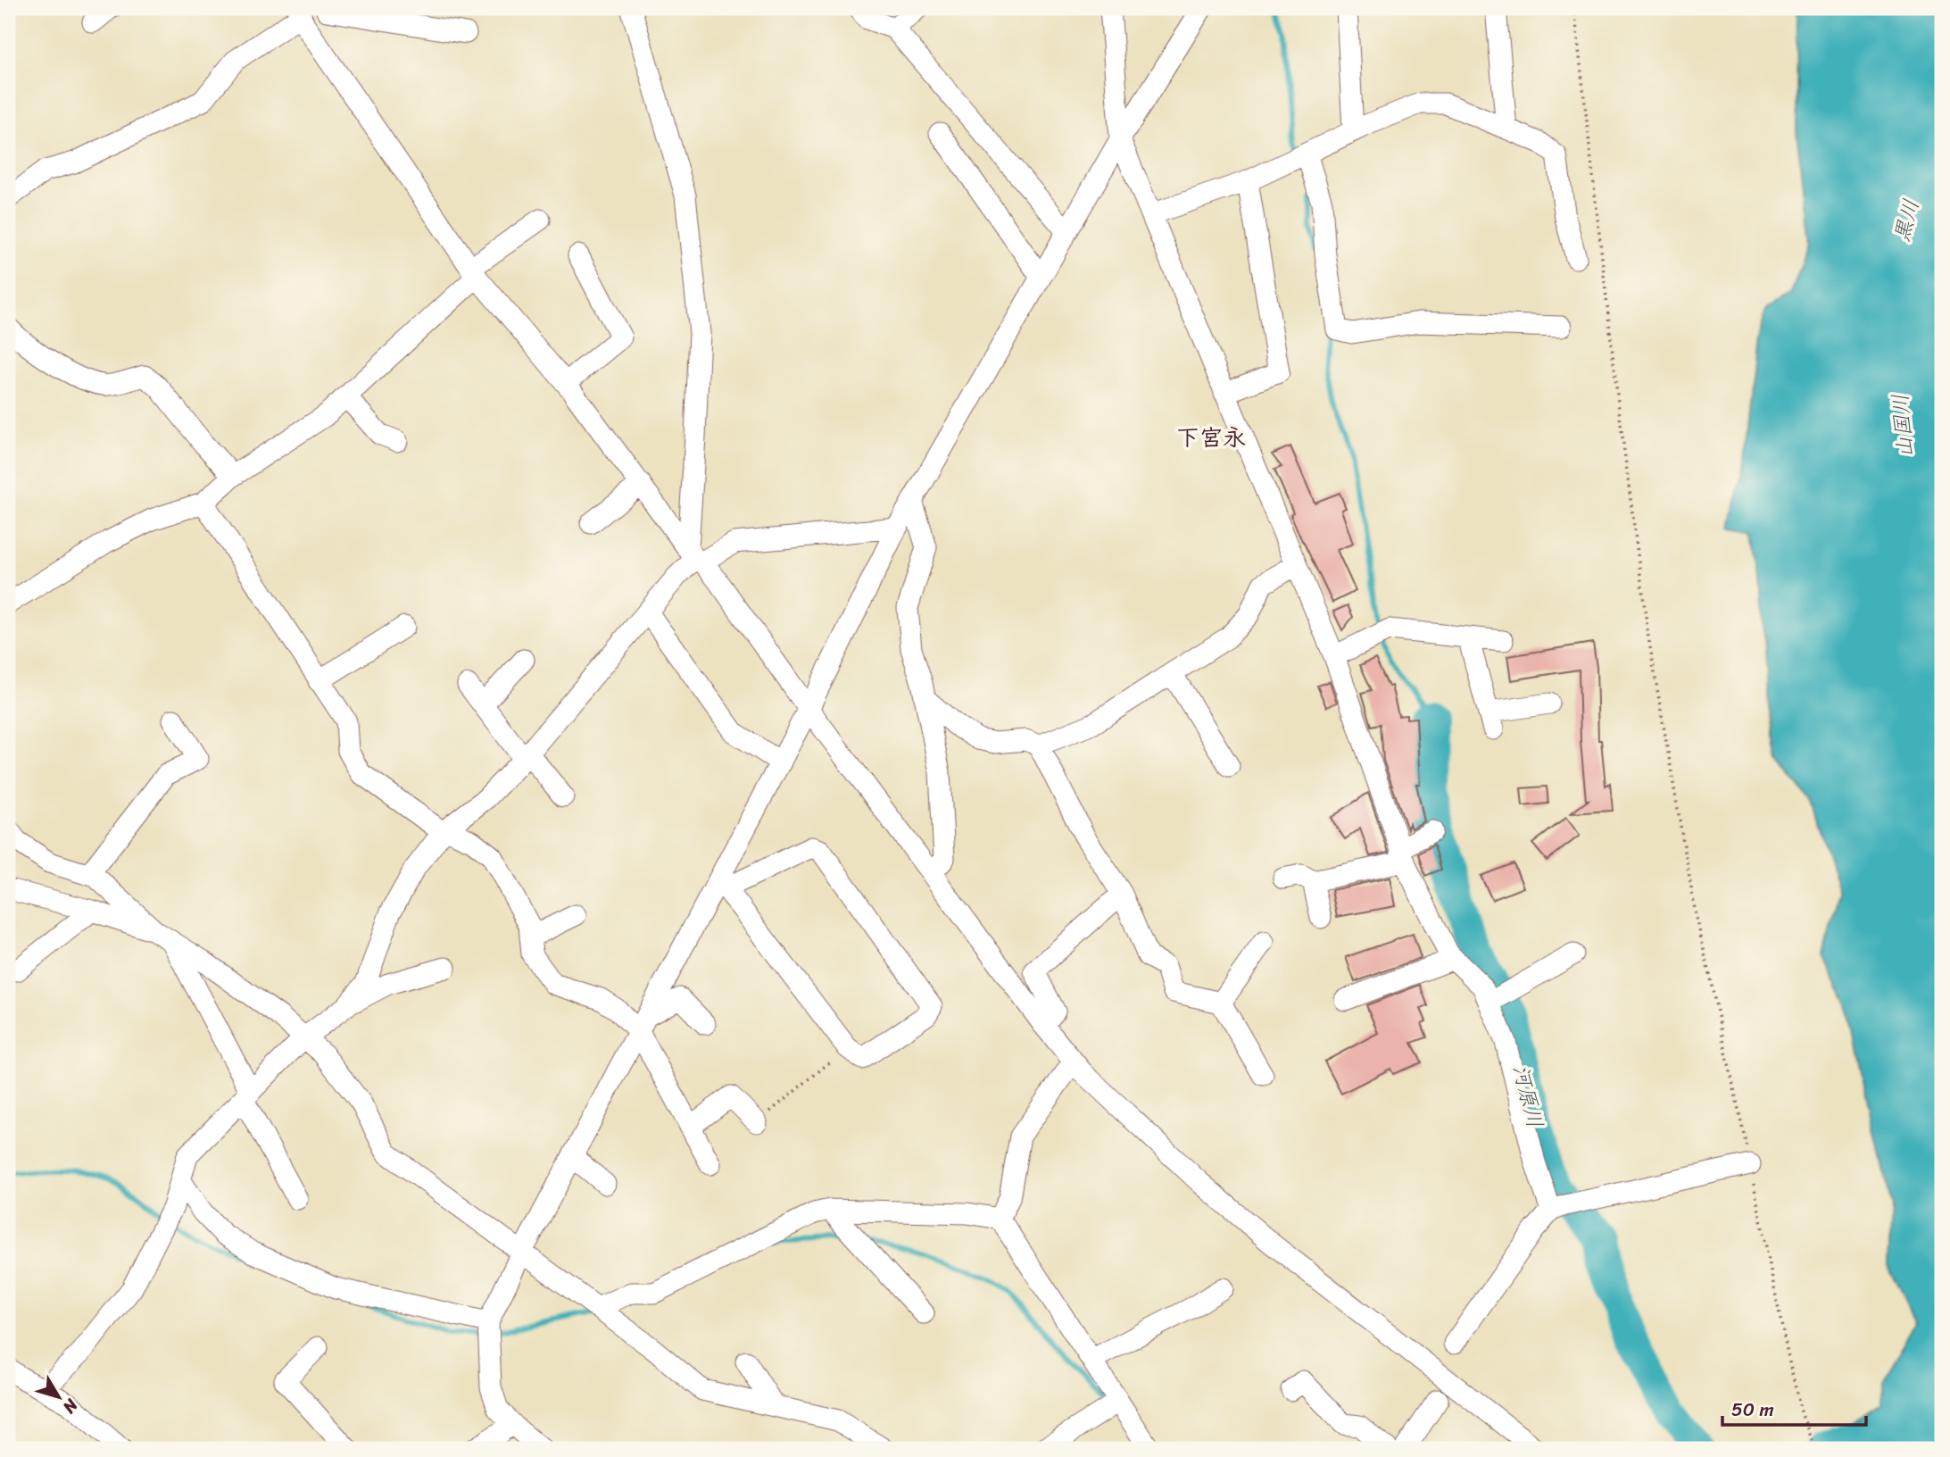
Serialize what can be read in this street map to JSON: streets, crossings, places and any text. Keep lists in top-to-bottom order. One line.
{"districts":["下宮永"],"water":["黒川","山国川","河原川"],"scale_bar":"50 m","north":"bottom right"}
